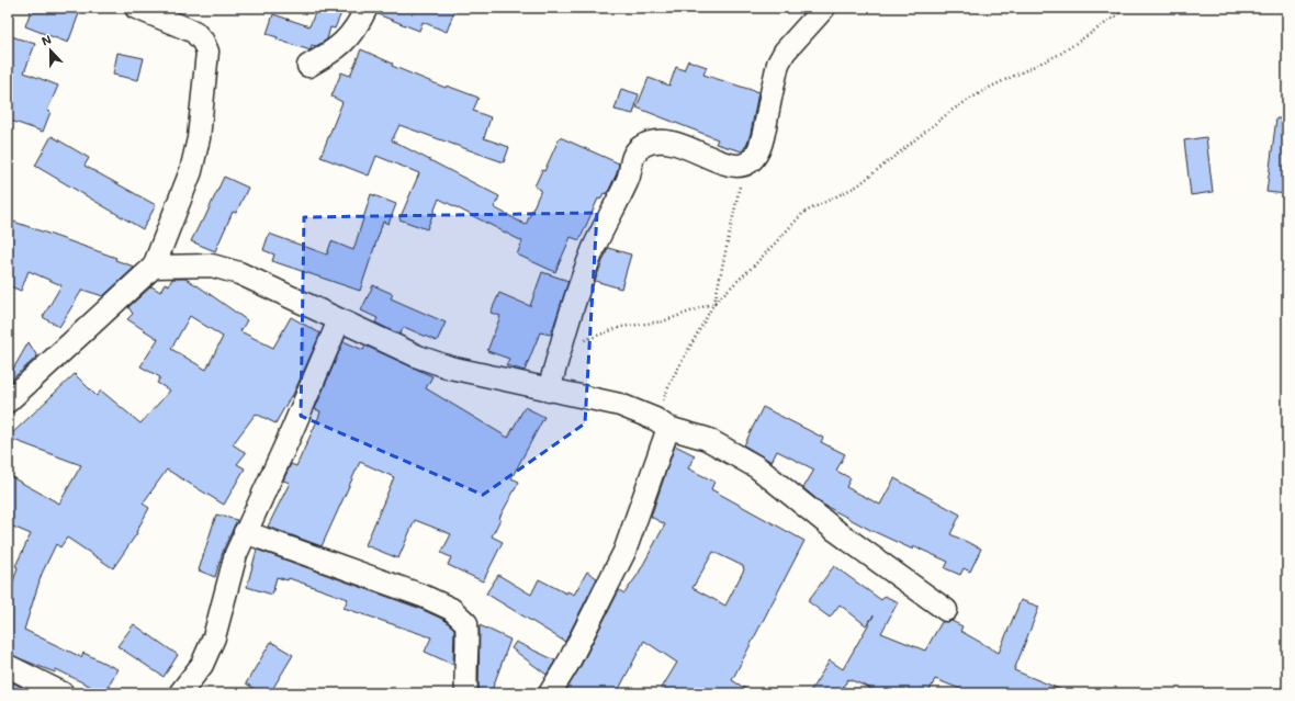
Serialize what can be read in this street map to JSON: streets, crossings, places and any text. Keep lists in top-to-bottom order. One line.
{"north":"top"}
